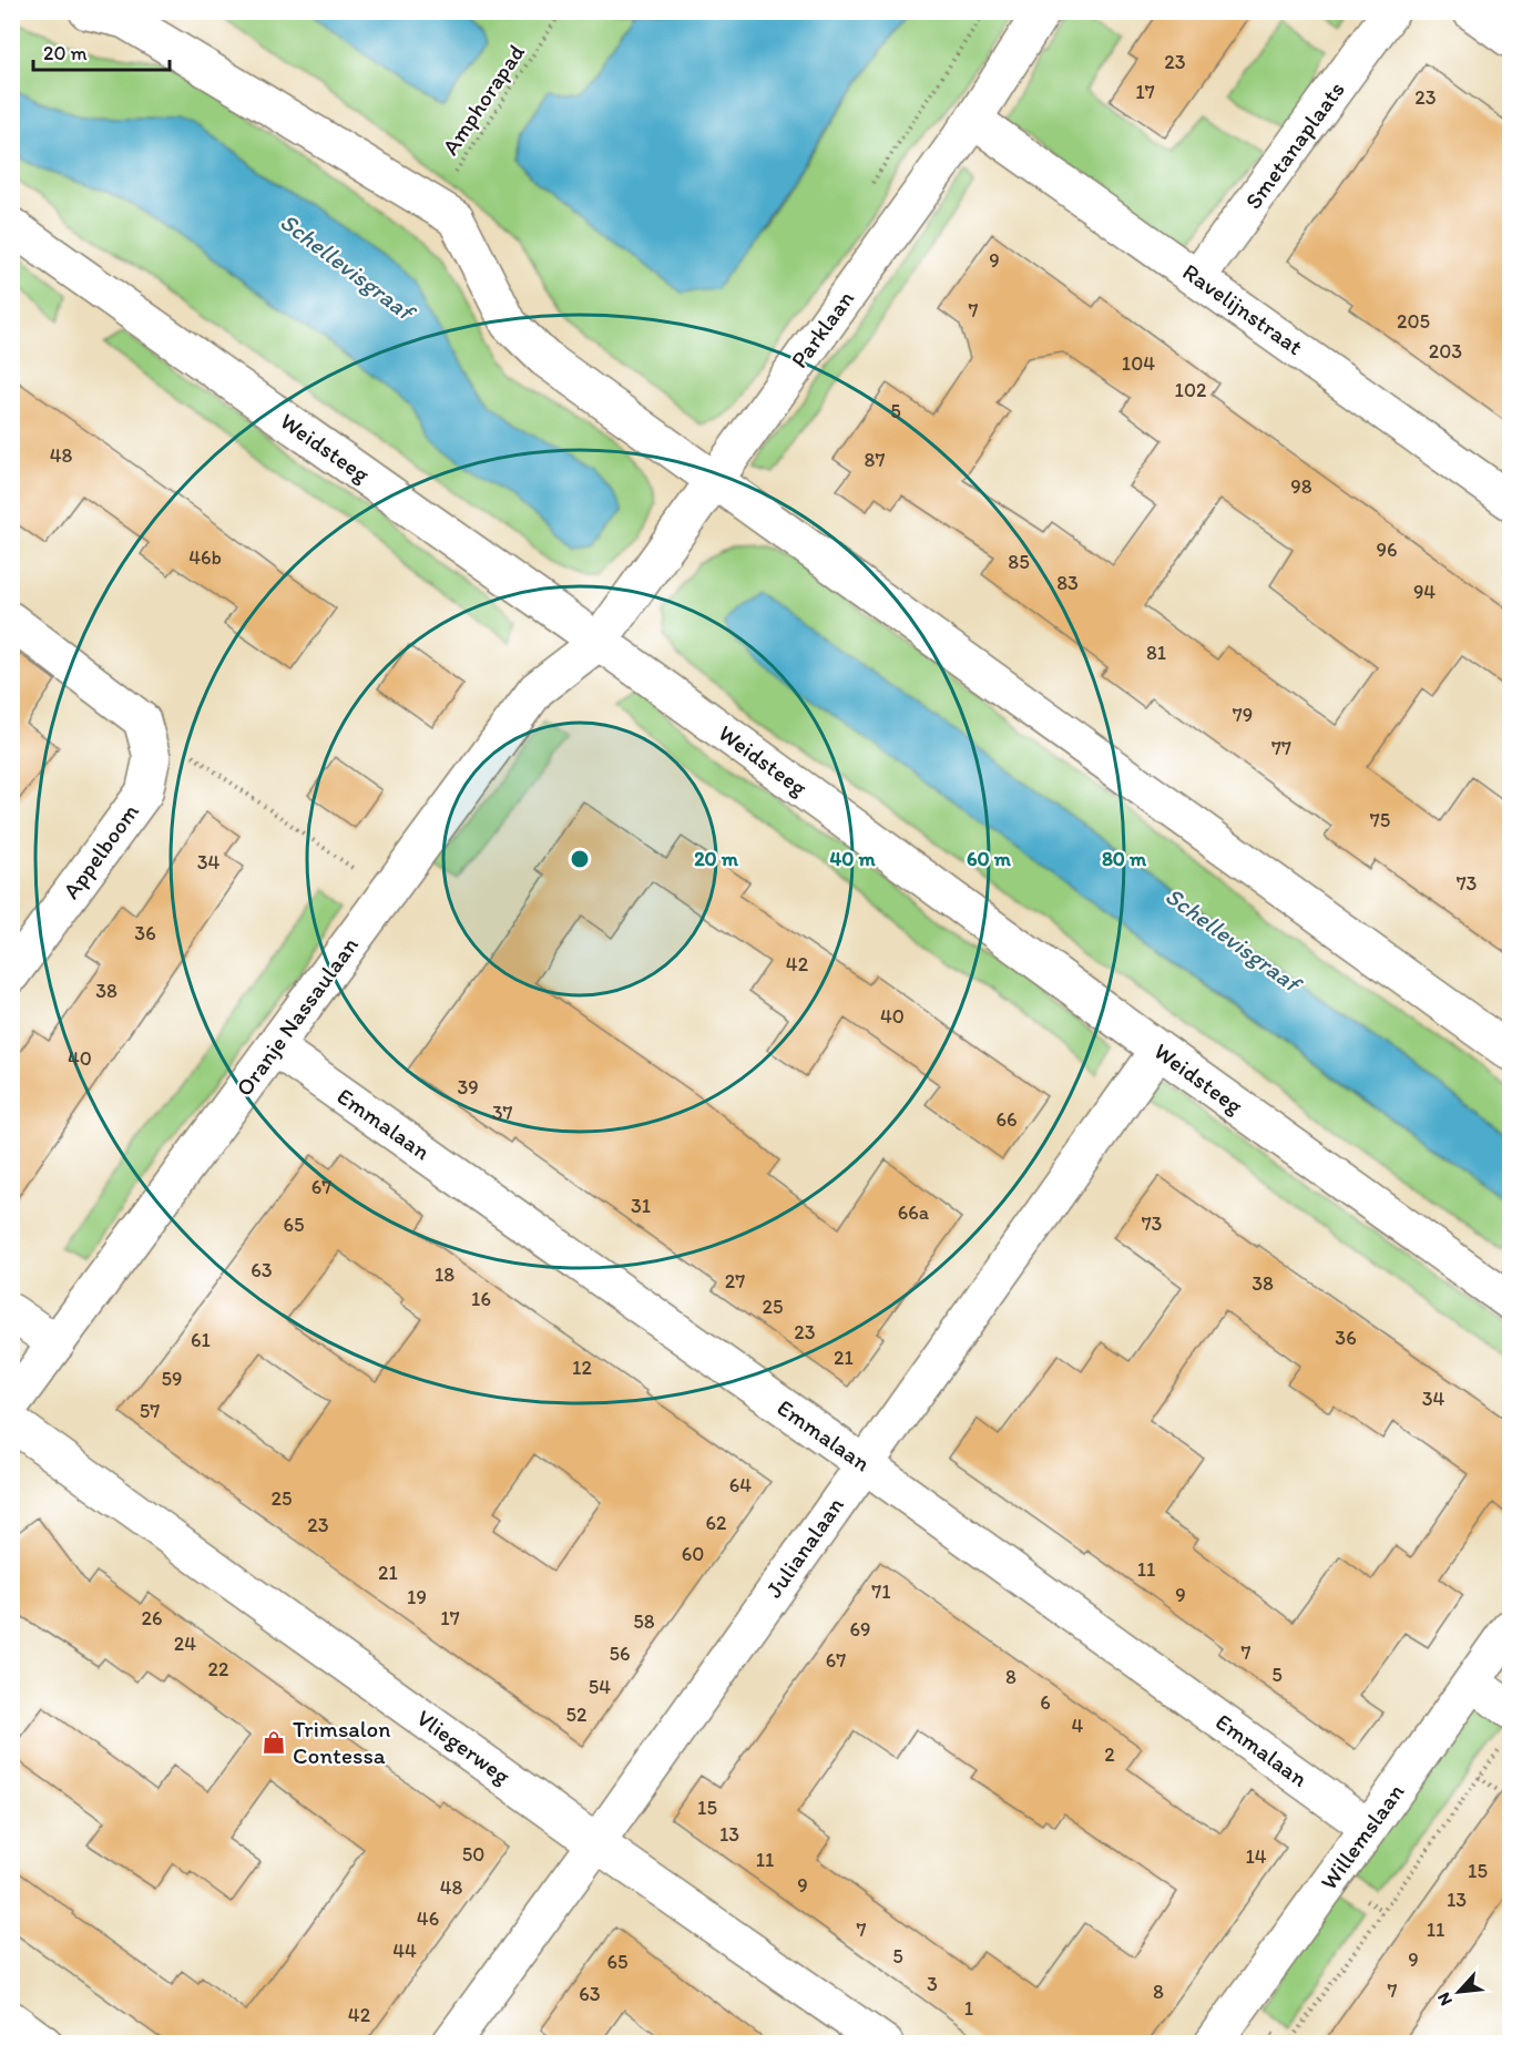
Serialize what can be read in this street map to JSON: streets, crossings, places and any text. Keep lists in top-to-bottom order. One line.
{"streets":{"street":["Smetanaplaats","Ravelijnstraat","Parklaan","Weidsteeg","Appelboom","Oranje Nassaulaan","Emmalaan","Julianalaan","Vliegerweg","Willemslaan"],"path":["Amphorapad"]},"crossings":[["Smetanaplaats","Ravelijnstraat"],["Ravelijnstraat","Parklaan"],["Parklaan","Weidsteeg"],["Parklaan","Oranje Nassaulaan"],["Weidsteeg","Oranje Nassaulaan"],["Weidsteeg","Julianalaan"],["Oranje Nassaulaan","Emmalaan"],["Emmalaan","Julianalaan"],["Emmalaan","Willemslaan"],["Julianalaan","Vliegerweg"]],"water":["Schellevisgraaf"],"places":{"shop":["Trimsalon Contessa"]},"house_numbers":["23","17","23","9","7","205","203","104","102","5","48","87","98","96","46b","85","83","94","81","79","77","75","34","73","36","42","38","40","40","39","37","66","67","31","66a","73","65","63","18","27","38","16","25","23","36","61","21","12","59","34","57","64","25","62","23","60","11","21","71","9","19","26","17","58","69","24","7","56","67","22","5","8","54","6","52","4","2","15","13","50","14","11","15","9","48","13","46","7","11","44","5","9","65","3","7","8","63","1","42"],"scale_bar":"20 m","north":"bottom left","rings":["20 m","40 m","60 m","80 m"]}
